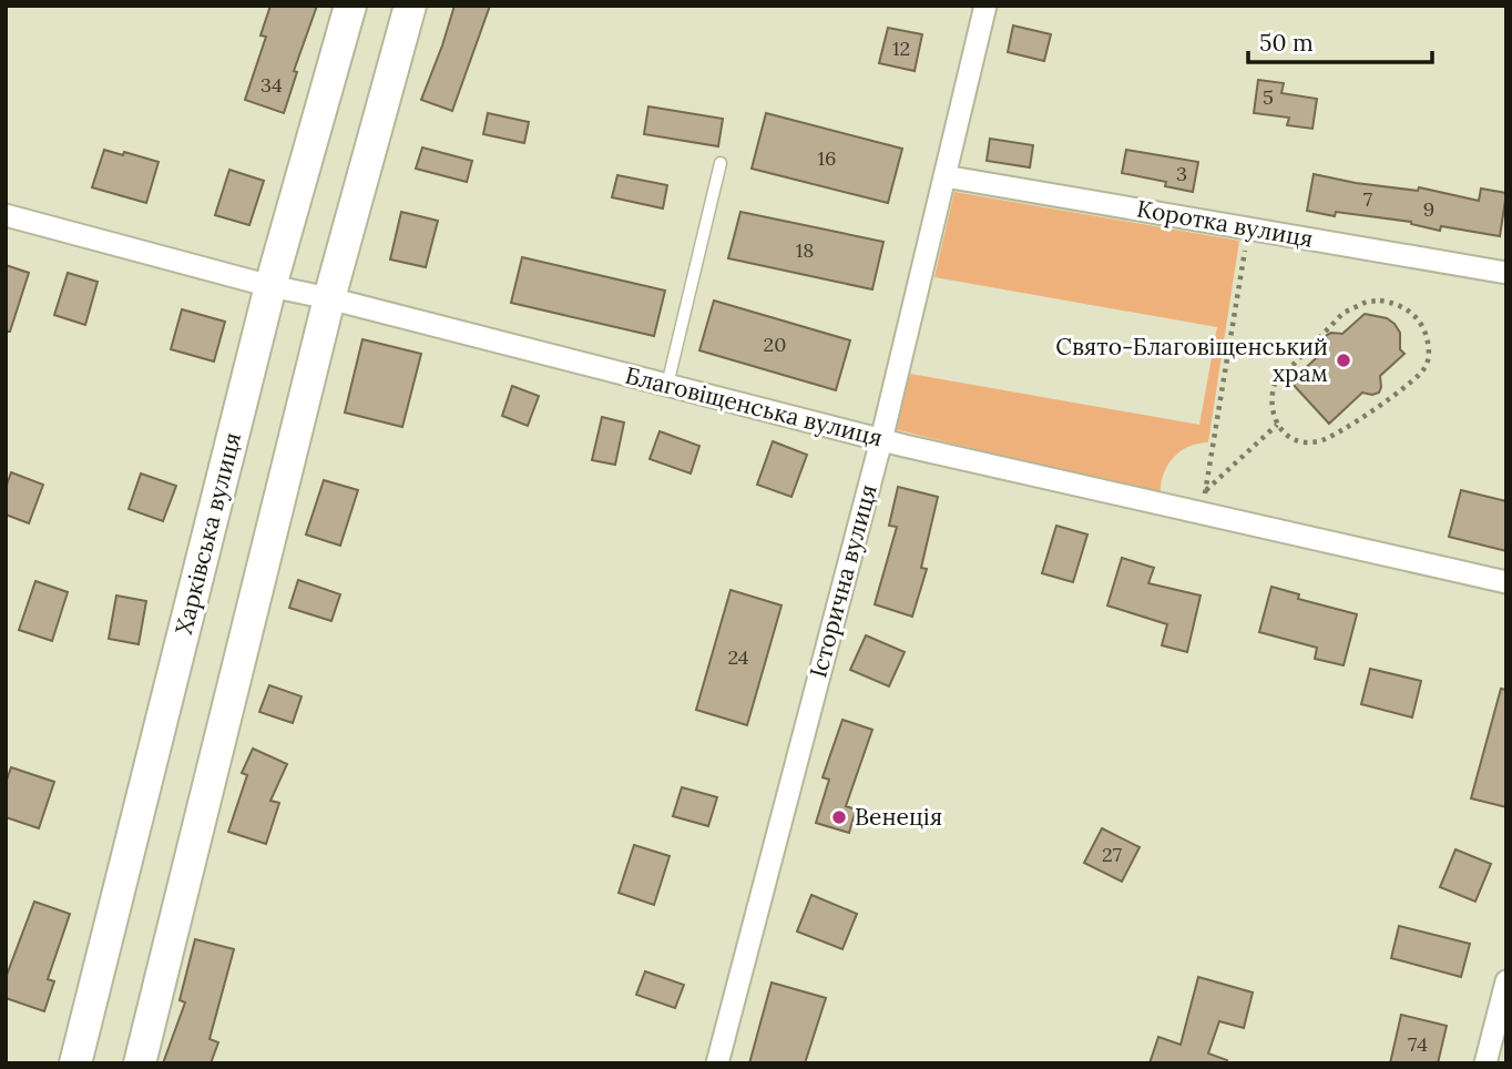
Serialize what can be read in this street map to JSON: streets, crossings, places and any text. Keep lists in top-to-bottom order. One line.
{"streets":{"street":["Коротка вулиця","Благовіщенська вулиця","Харківська вулиця","Історична вулиця"]},"crossings":[["Коротка вулиця","Історична вулиця"],["Благовіщенська вулиця","Харківська вулиця"],["Благовіщенська вулиця","Історична вулиця"]],"places":["Свято-Благовіщенський храм","Венеція"],"house_numbers":["12","34","5","16","3","7","9","18","20","24","27","74"],"scale_bar":"50 m"}
